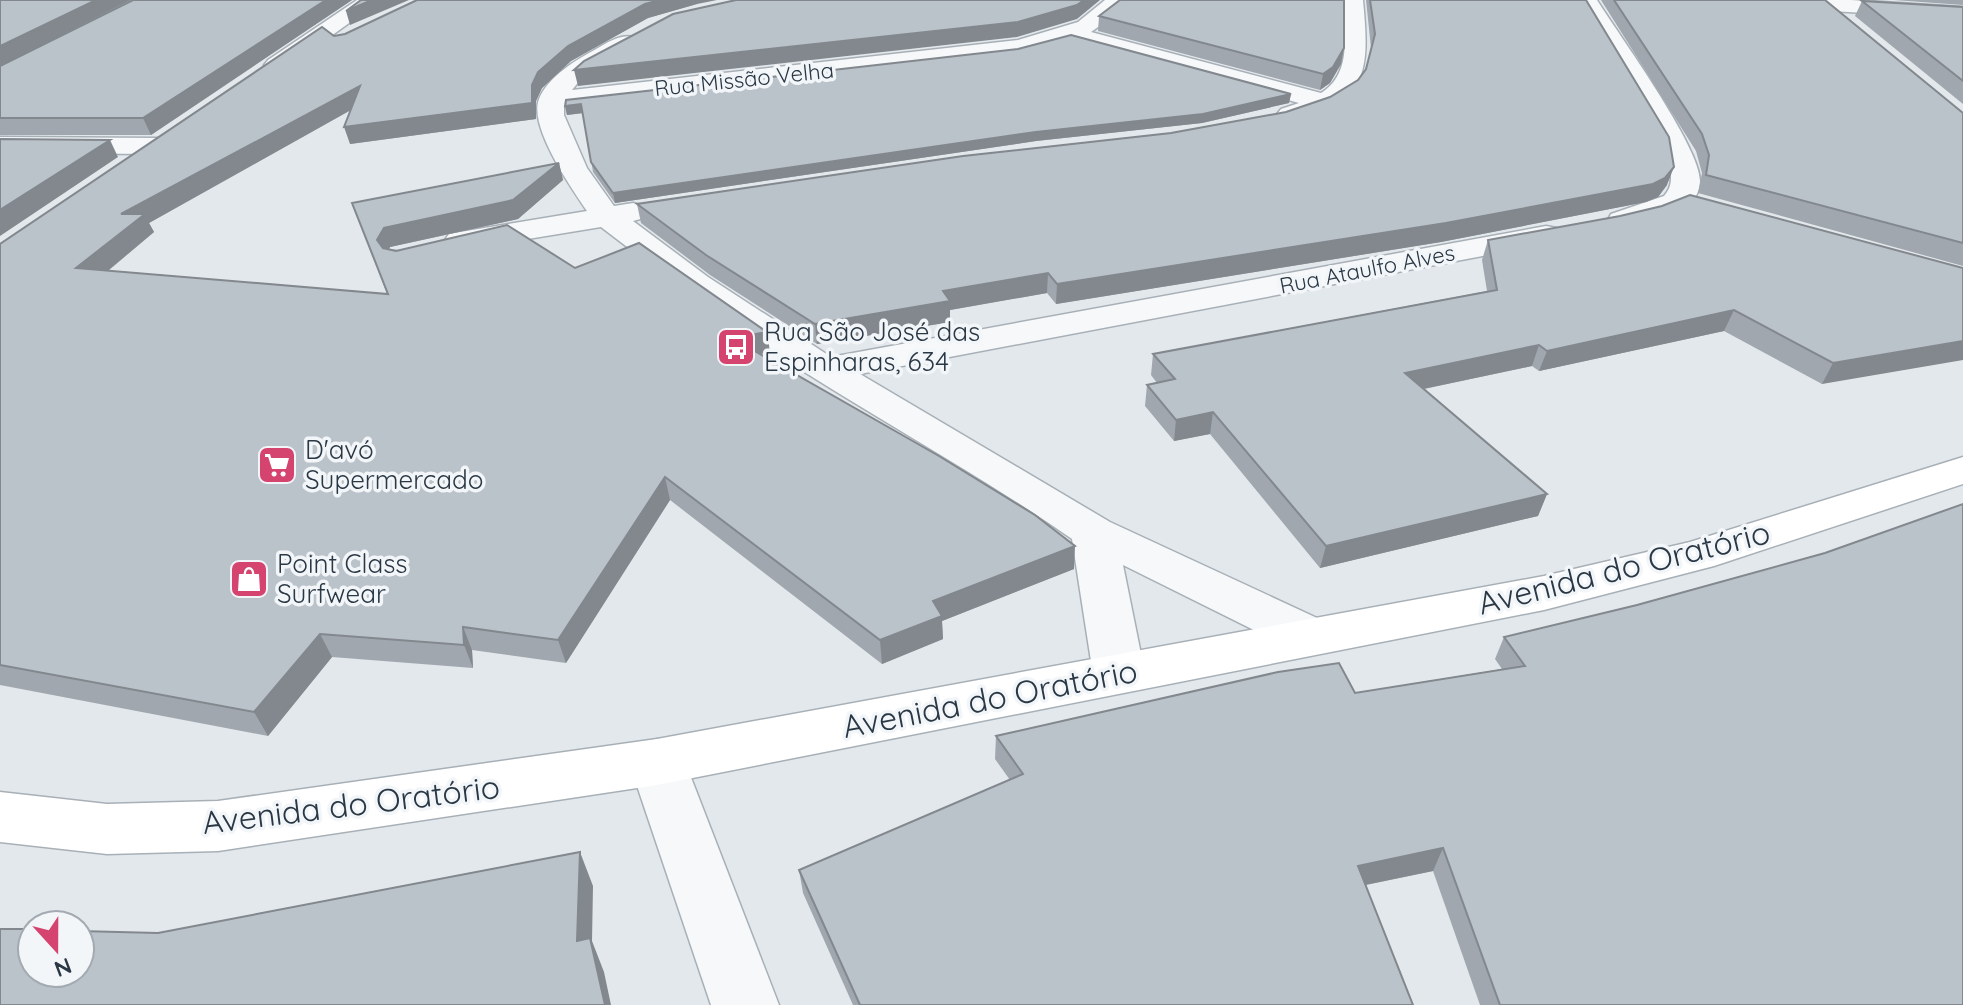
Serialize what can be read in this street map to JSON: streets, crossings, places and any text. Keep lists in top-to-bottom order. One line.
{"streets":{"main road":["Avenida do Oratório"],"street":["Rua Missão Velha","Rua Ataulfo Alves"]},"places":{"bus stop":["Rua São José das Espinharas, 634"],"supermarket":["D'avó Supermercado"],"shop":["Point Class Surfwear"]},"north":"bottom"}
